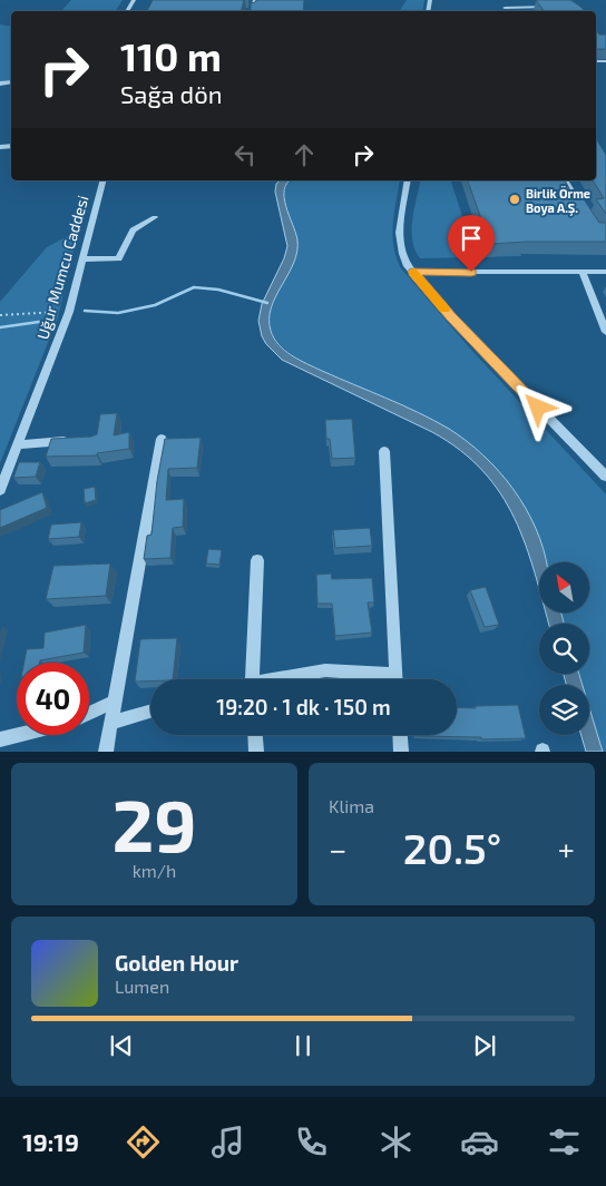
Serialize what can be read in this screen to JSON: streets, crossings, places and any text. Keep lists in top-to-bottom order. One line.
{"streets":{"street":["Uğur Mumcu Caddesi"]},"places":["Birlik Örme Boya A.Ş."],"north":"top left","page":{"turn":["110 m","Sağa dön"],"limit":"40","trip":"19:20 · 1 dk · 150 m","tile":[["29","km/h"],"Klima"],"heat":["−","20.5°","+"],"song":["Golden Hour","Lumen"],"tabs":"19:19"}}
